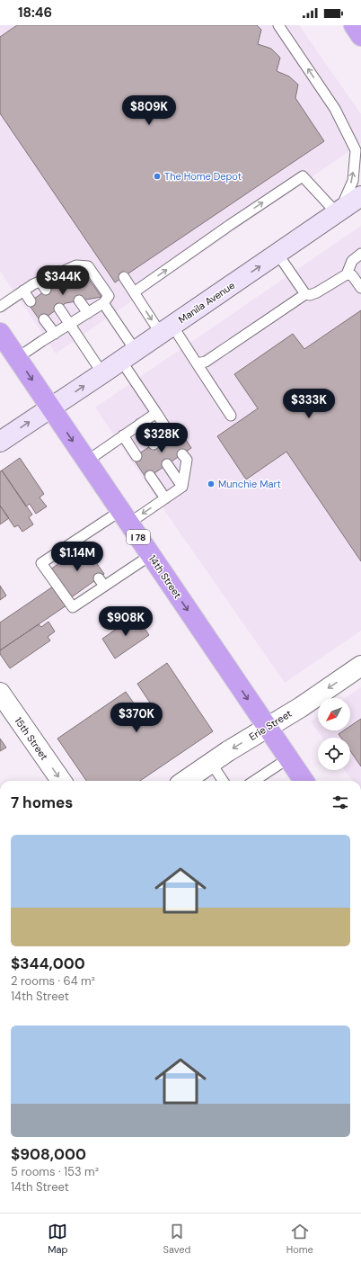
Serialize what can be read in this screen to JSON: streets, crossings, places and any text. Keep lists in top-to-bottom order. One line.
{"streets":{"highway":["I 78","14th Street"],"street":["Manila Avenue","Erie Street","15th Street"]},"crossings":[["Manila Avenue","14th Street"],["14th Street","Erie Street"]],"one_way":["Manila Avenue","14th Street","Erie Street","15th Street"],"places":["The Home Depot","Munchie Mart"],"north":"bottom left","page":{"status":"18:46","price":["$809K","$344K","$333K","$328K","$1.14M","$908K","$370K"],"heading":"7 homes","list":[{"name":"$344,000","note":"2 rooms · 64 m² · 14th Street"},{"name":"$908,000","note":"5 rooms · 153 m² · 14th Street"}],"tabs":["Map","Saved","Home"]}}
